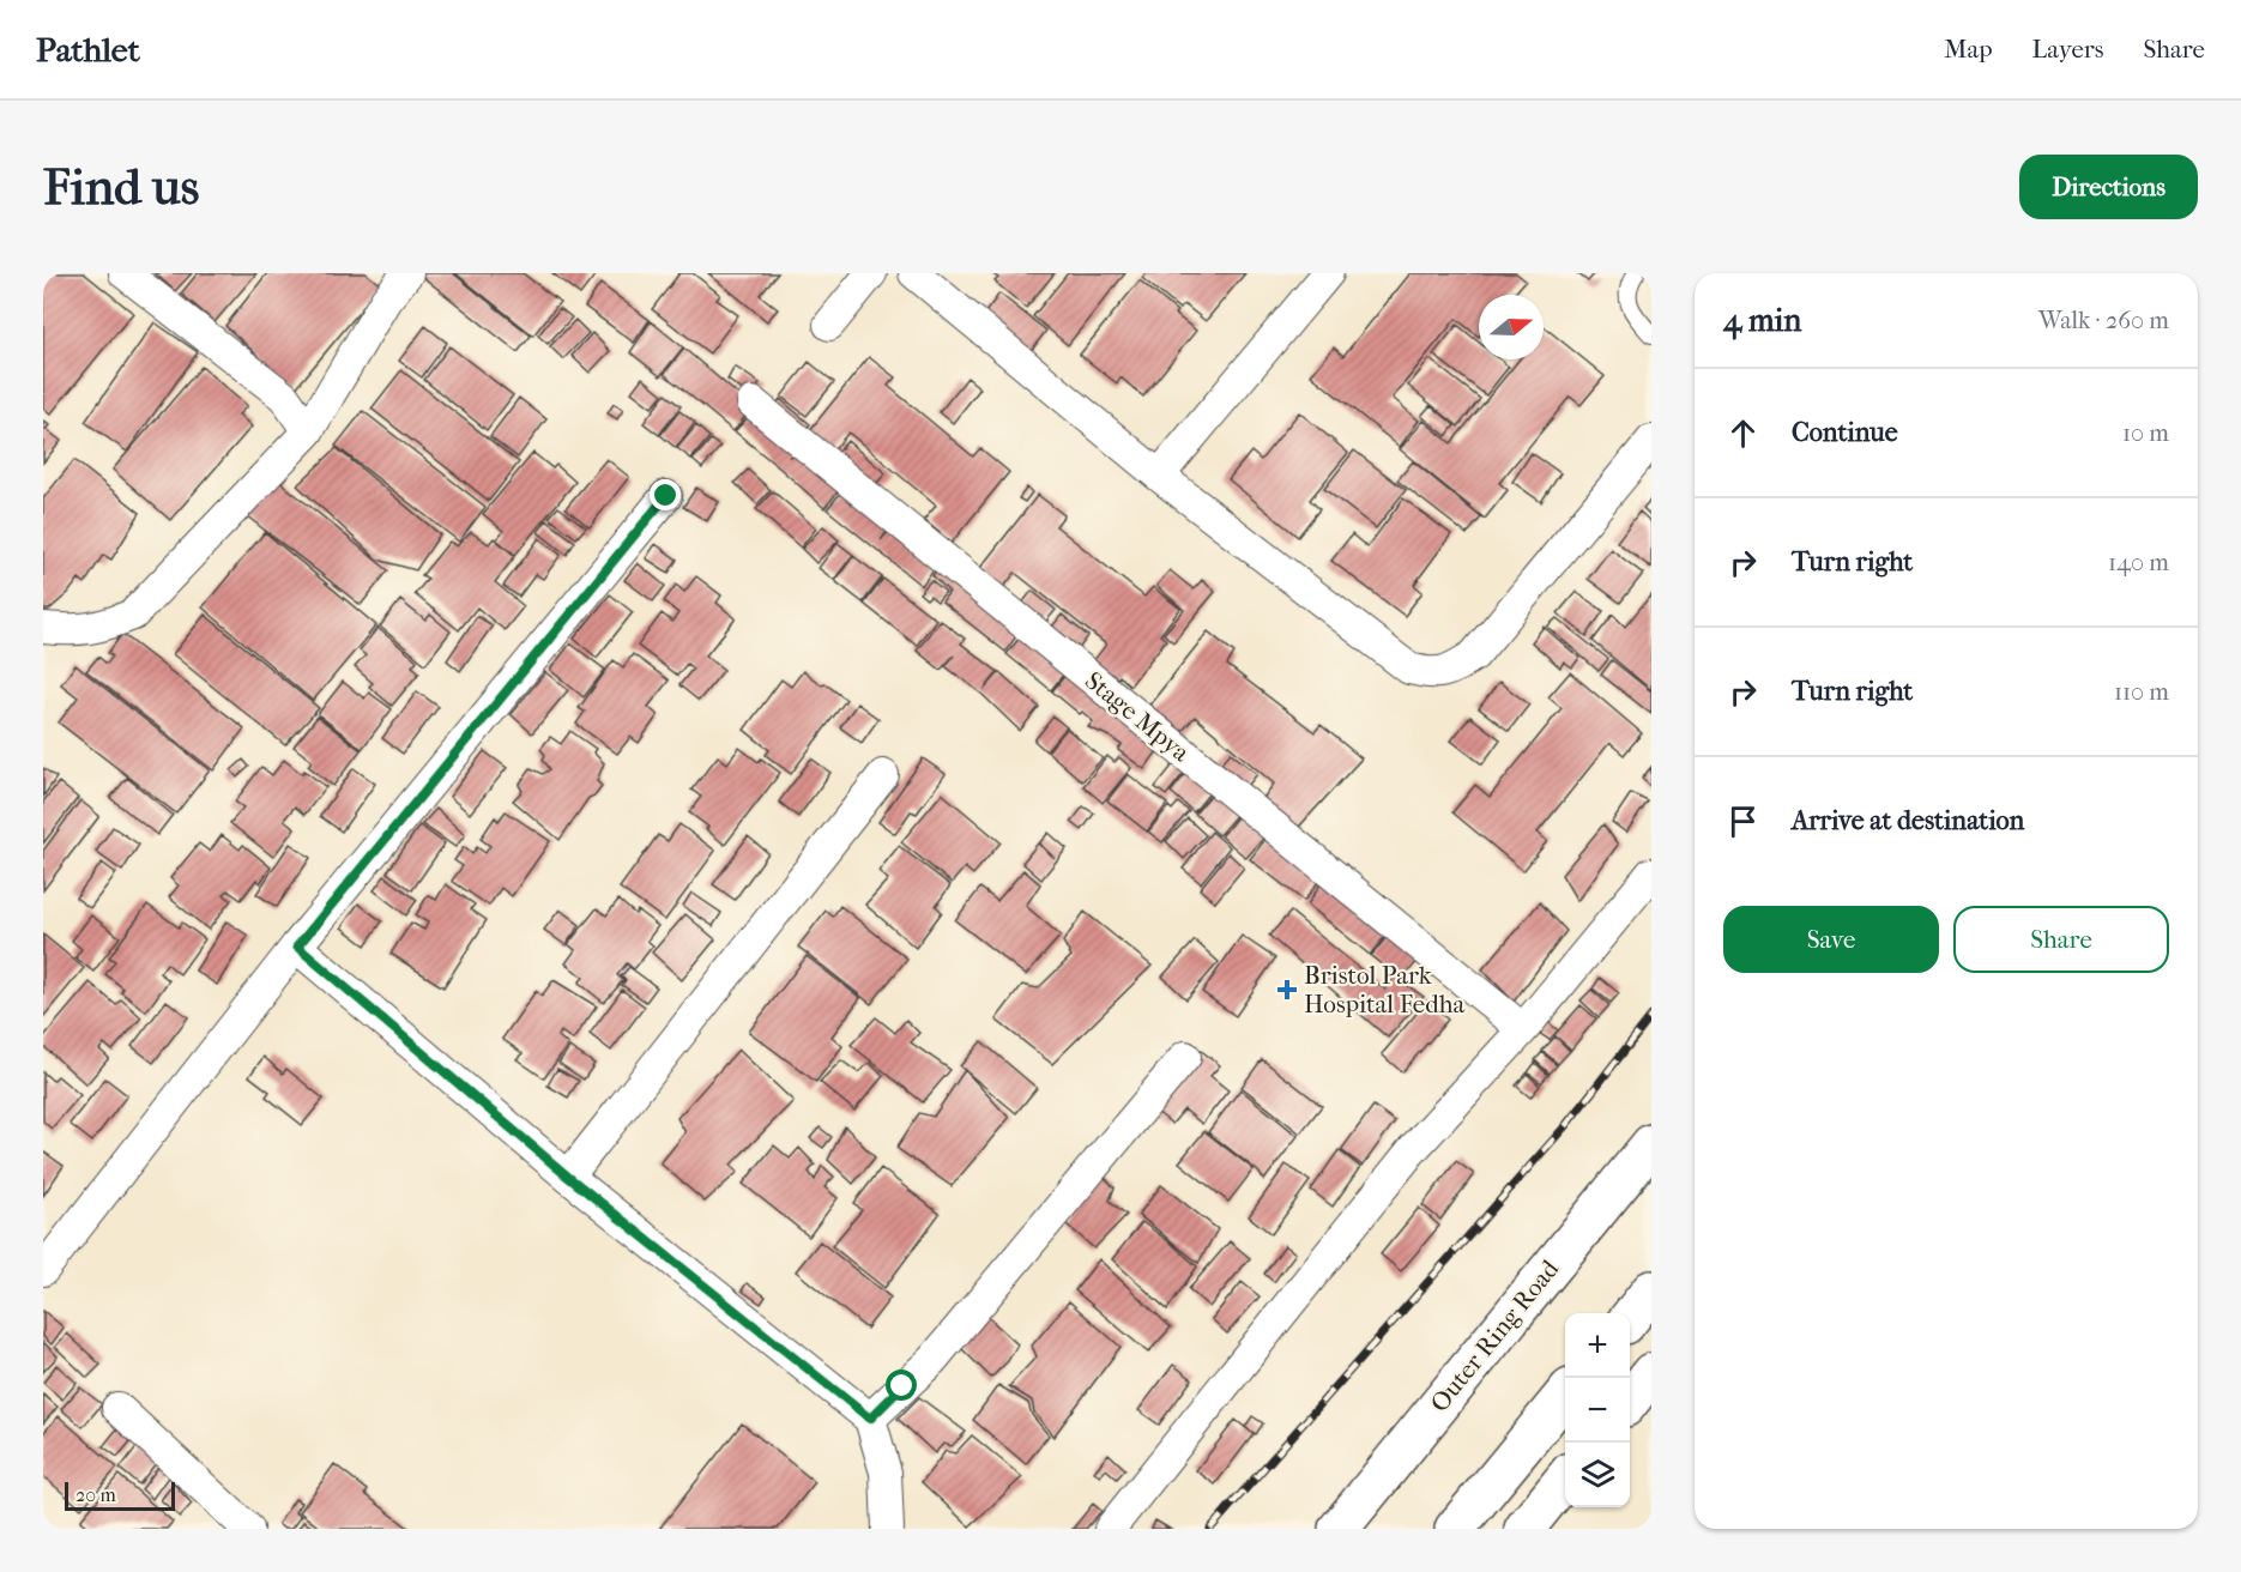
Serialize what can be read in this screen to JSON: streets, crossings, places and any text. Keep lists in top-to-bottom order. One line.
{"streets":{"main road":["Outer Ring Road"],"street":["Stage Mpya"]},"places":{"health":["Bristol Park Hospital Fedha"]},"scale_bar":"20 m","north":"right","page":{"header":"Pathlet","nav":["Map","Layers","Share"],"buttons":["Directions",["Save","Share"]],"title":"Find us","heading":["4 min","Walk · 260 m"],"list":[["Continue","10 m"],["Turn right","140 m"],["Turn right","110 m"],"Arrive at destination"],"map_buttons":["+","−"],"scale":"20 m"}}
